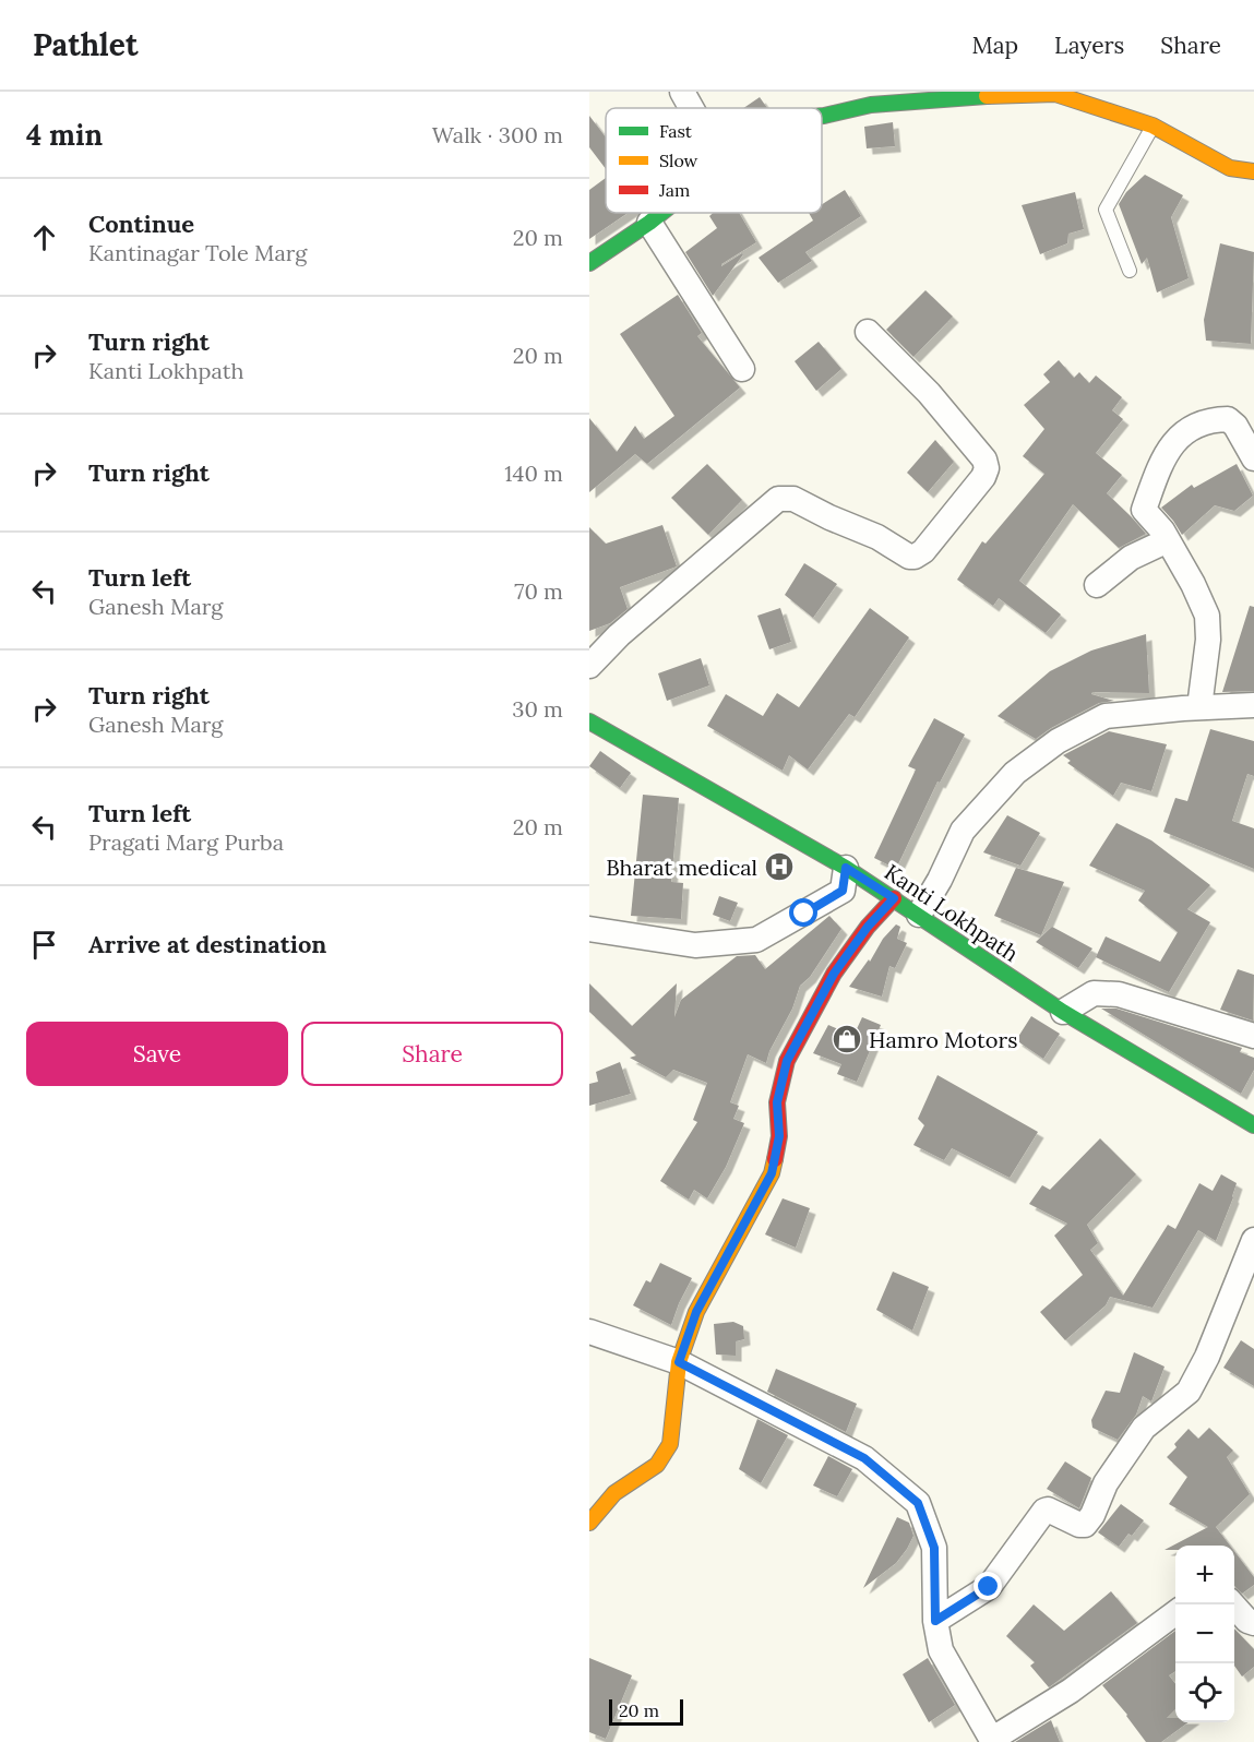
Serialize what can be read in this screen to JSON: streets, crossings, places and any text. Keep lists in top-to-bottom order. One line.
{"streets":{"main road":["Kanti Lokhpath"]},"places":{"hospital":["Bharat medical"],"shop":["Hamro Motors"]},"legend":["Fast","Slow","Jam"],"scale_bar":"20 m","page":{"header":"Pathlet","nav":["Map","Layers","Share"],"heading":["4 min","Walk · 300 m"],"list":[["Continue","Kantinagar Tole Marg","20 m"],["Turn right","Kanti Lokhpath","20 m"],["Turn right","140 m"],["Turn left","Ganesh Marg","70 m"],["Turn right","Ganesh Marg","30 m"],["Turn left","Pragati Marg Purba","20 m"],"Arrive at destination"],"buttons":["Save","Share"],"map_buttons":["+","−"],"scale":"20 m"}}
